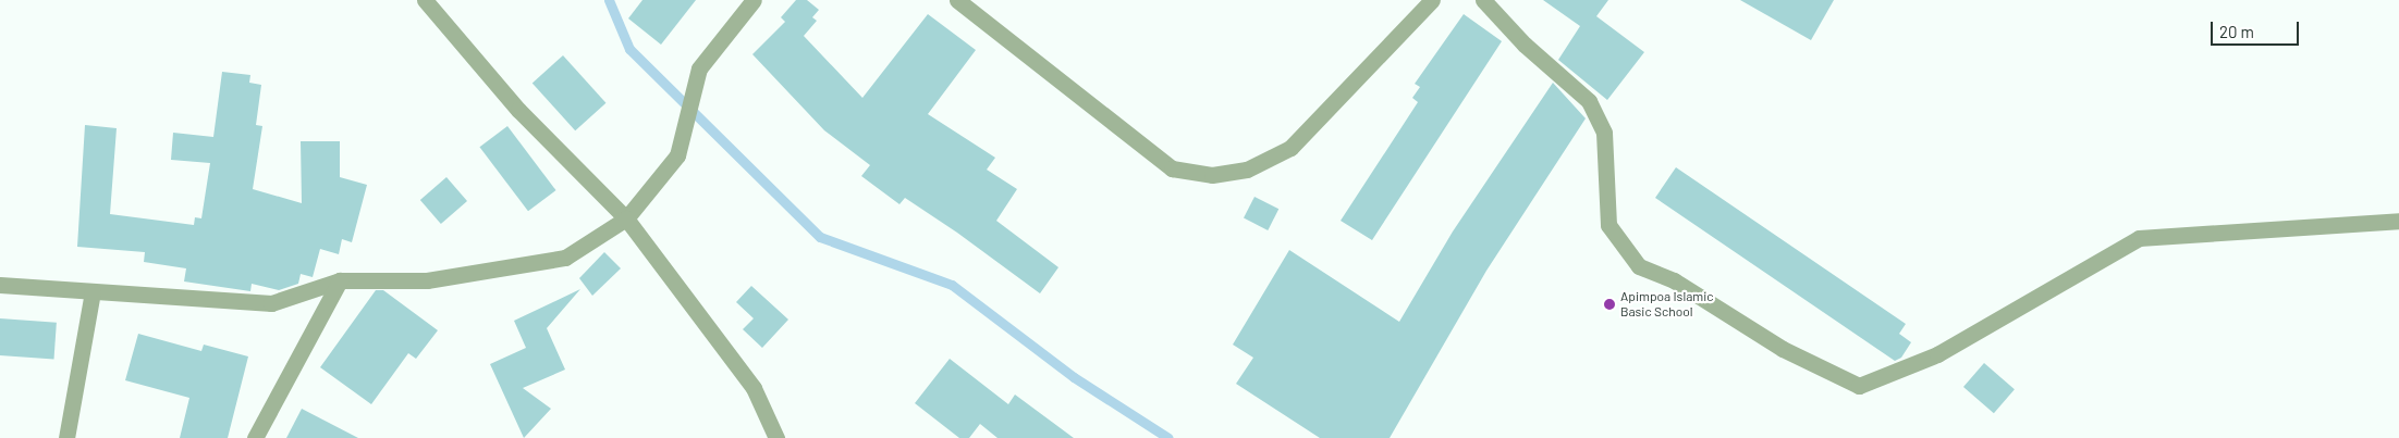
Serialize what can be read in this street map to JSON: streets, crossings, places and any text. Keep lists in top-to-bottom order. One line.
{"places":["Apimpoa Islamic Basic School"],"scale_bar":"20 m"}
